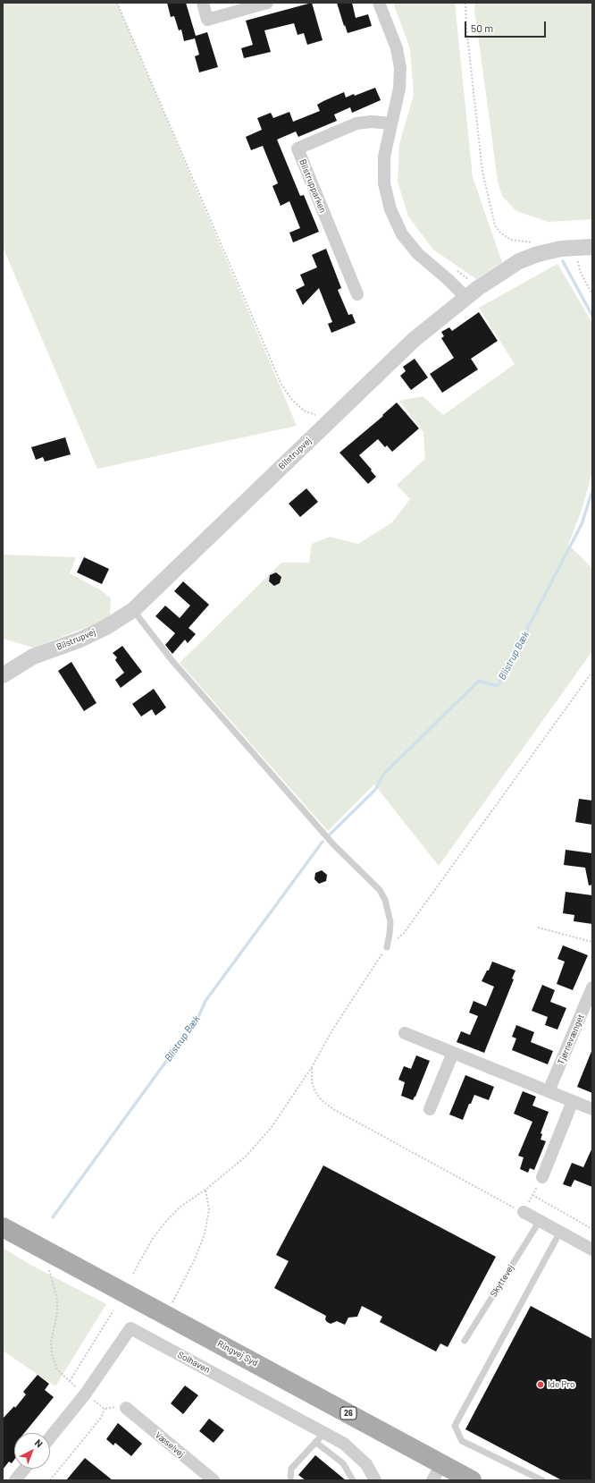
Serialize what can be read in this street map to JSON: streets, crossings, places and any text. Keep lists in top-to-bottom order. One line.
{"streets":{"main road":["Ringvej Syd","26"],"street":["Bilstrupparken","Bilstrupvej","Tjørnevænget","Solhaven","Væselvej"],"lane":["Skyttevej"]},"water":["Blistrup Bæk"],"places":["Ide Pro"],"scale_bar":"50 m","north":"top right"}
